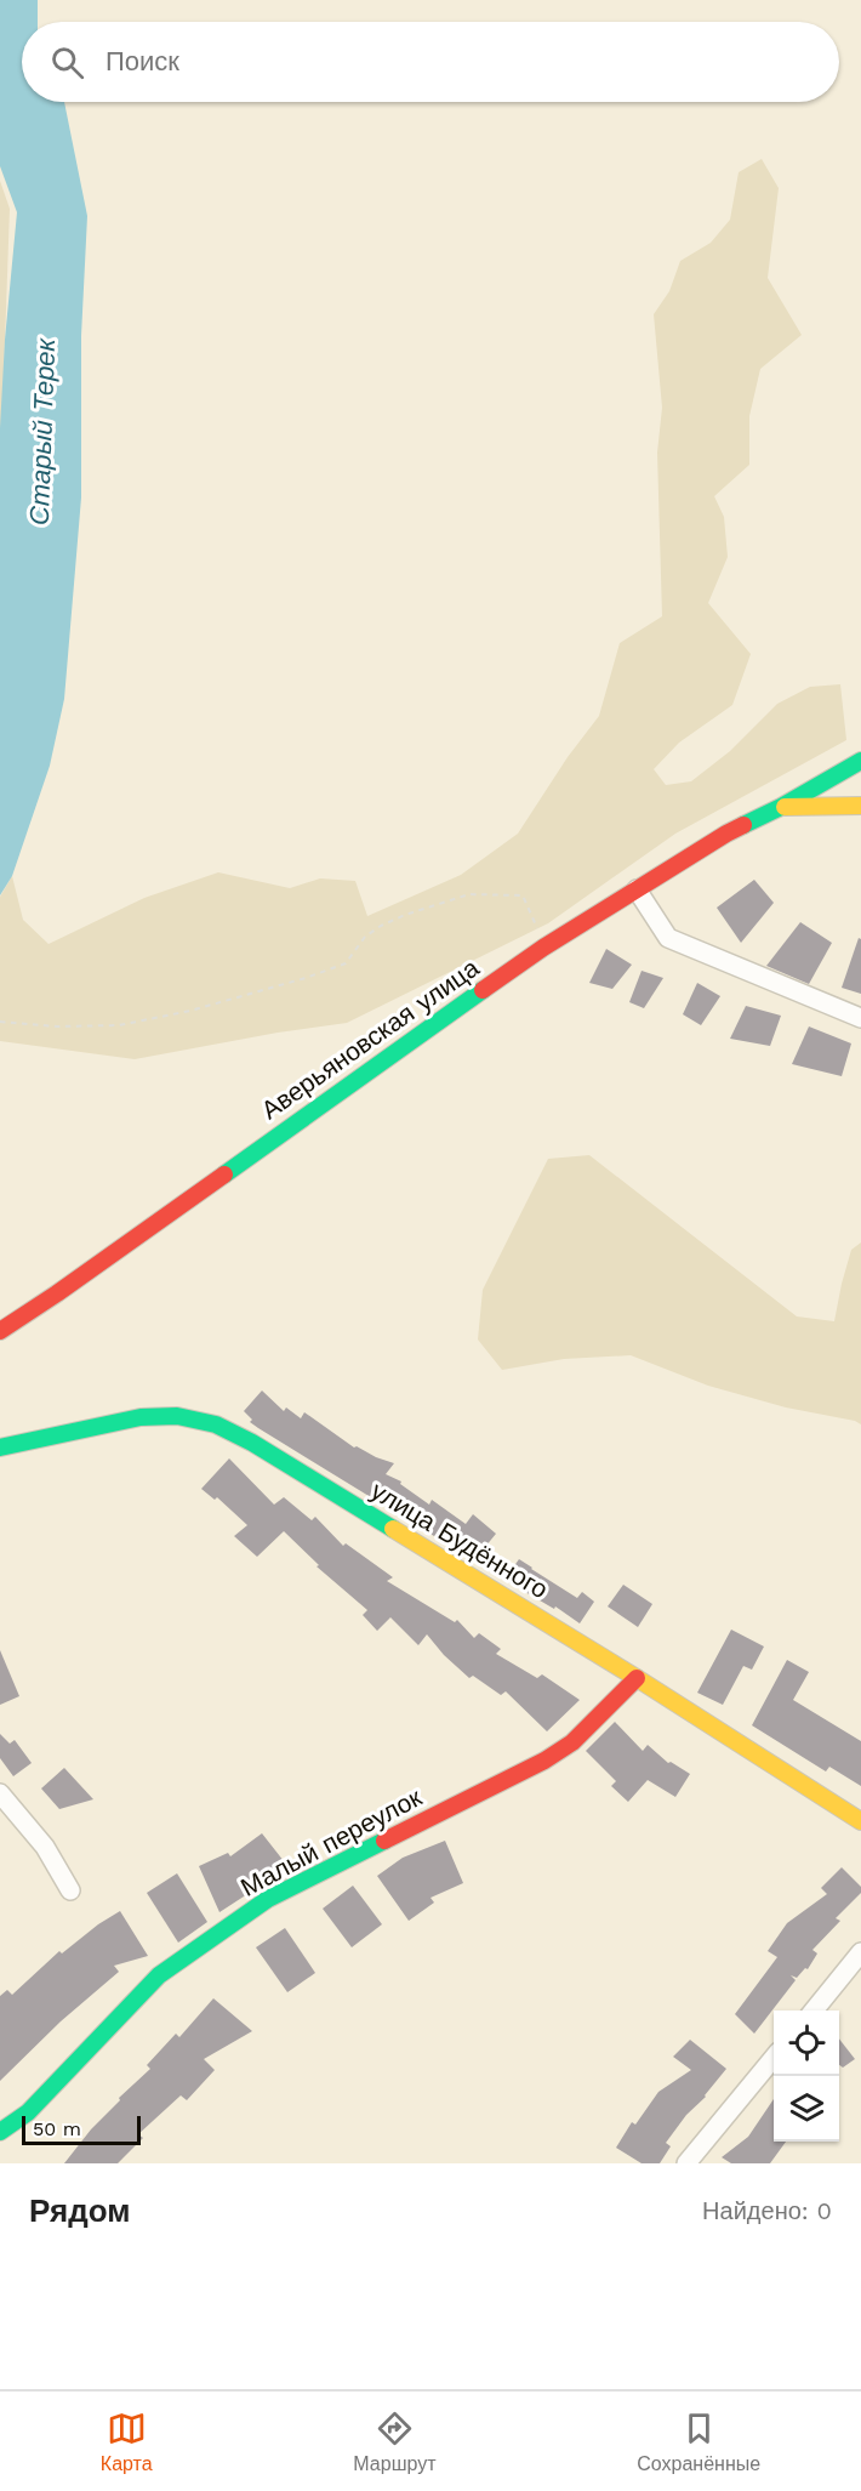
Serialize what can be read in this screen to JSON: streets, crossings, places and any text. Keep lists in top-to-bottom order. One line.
{"streets":{"street":["Аверьяновская улица","улица Будённого","Малый переулок"]},"crossings":[["улица Будённого","Малый переулок"]],"water":["Старый Терек"],"scale_bar":"50 m","page":{"search":"Поиск","scale":"50 m","heading":["Рядом","Найдено: 0"],"nav":["Карта","Маршрут","Сохранённые"]}}
